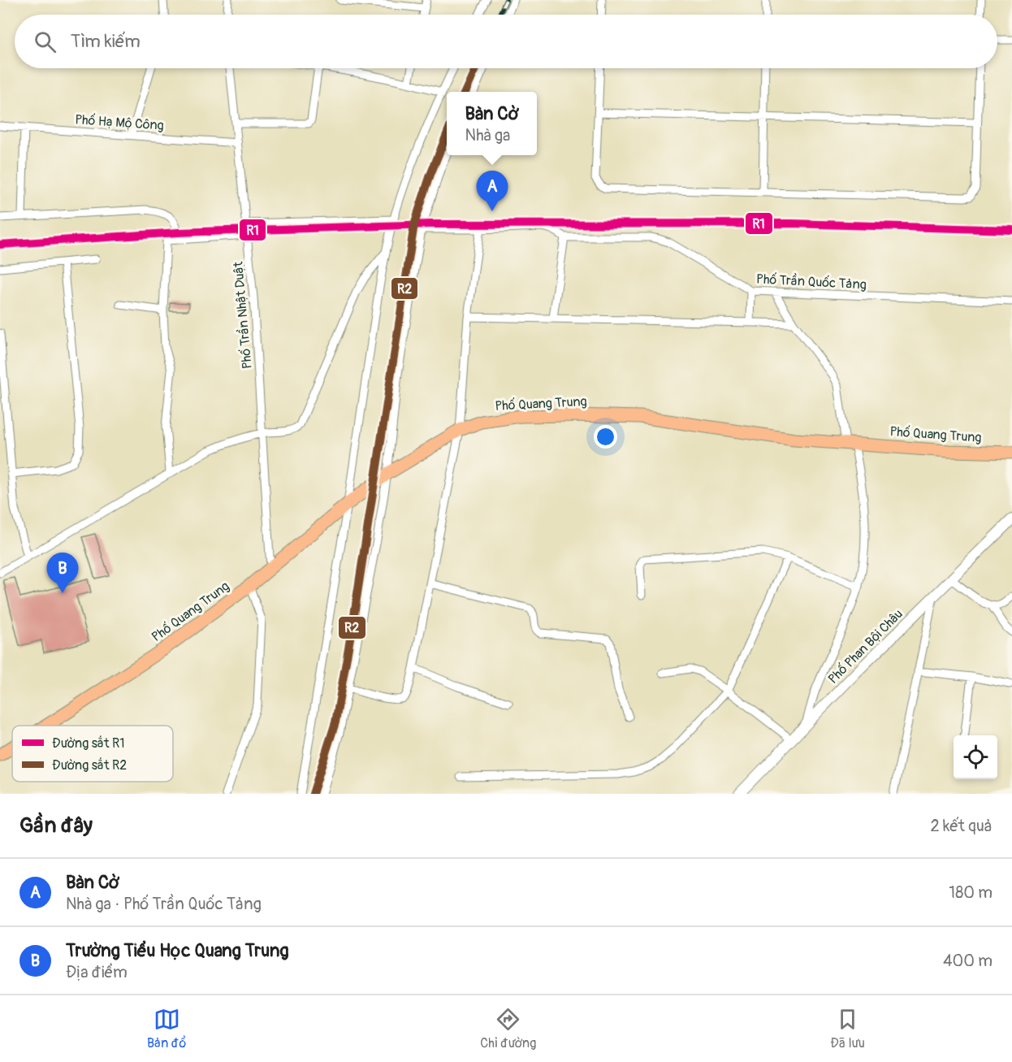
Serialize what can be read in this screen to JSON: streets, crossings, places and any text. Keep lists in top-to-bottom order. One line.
{"streets":{"main road":["Phố Quang Trung"],"street":["Phố Hạ Mộ Công","Phố Trần Quốc Tảng","Phố Trần Nhật Duật","Phố Phan Bội Châu"]},"crossings":[["Phố Hạ Mộ Công","Phố Trần Nhật Duật"],["Phố Trần Nhật Duật","Phố Quang Trung"]],"lines":["rail line R2","rail line R1"],"legend":["Đường sắt R1","Đường sắt R2"],"page":{"search":"Tìm kiếm","popup":["Bàn Cờ","Nhà ga"],"pins":["A","B"],"heading":["Gần đây","2 kết quả"],"list":[{"mark":"A","name":"Bàn Cờ","note":"Nhà ga · Phố Trần Quốc Tảng","value":"180 m"},{"mark":"B","name":"Trường Tiểu Học Quang Trung","note":"Địa điểm","value":"400 m"}],"nav":["Bản đồ","Chỉ đường","Đã lưu"]}}
